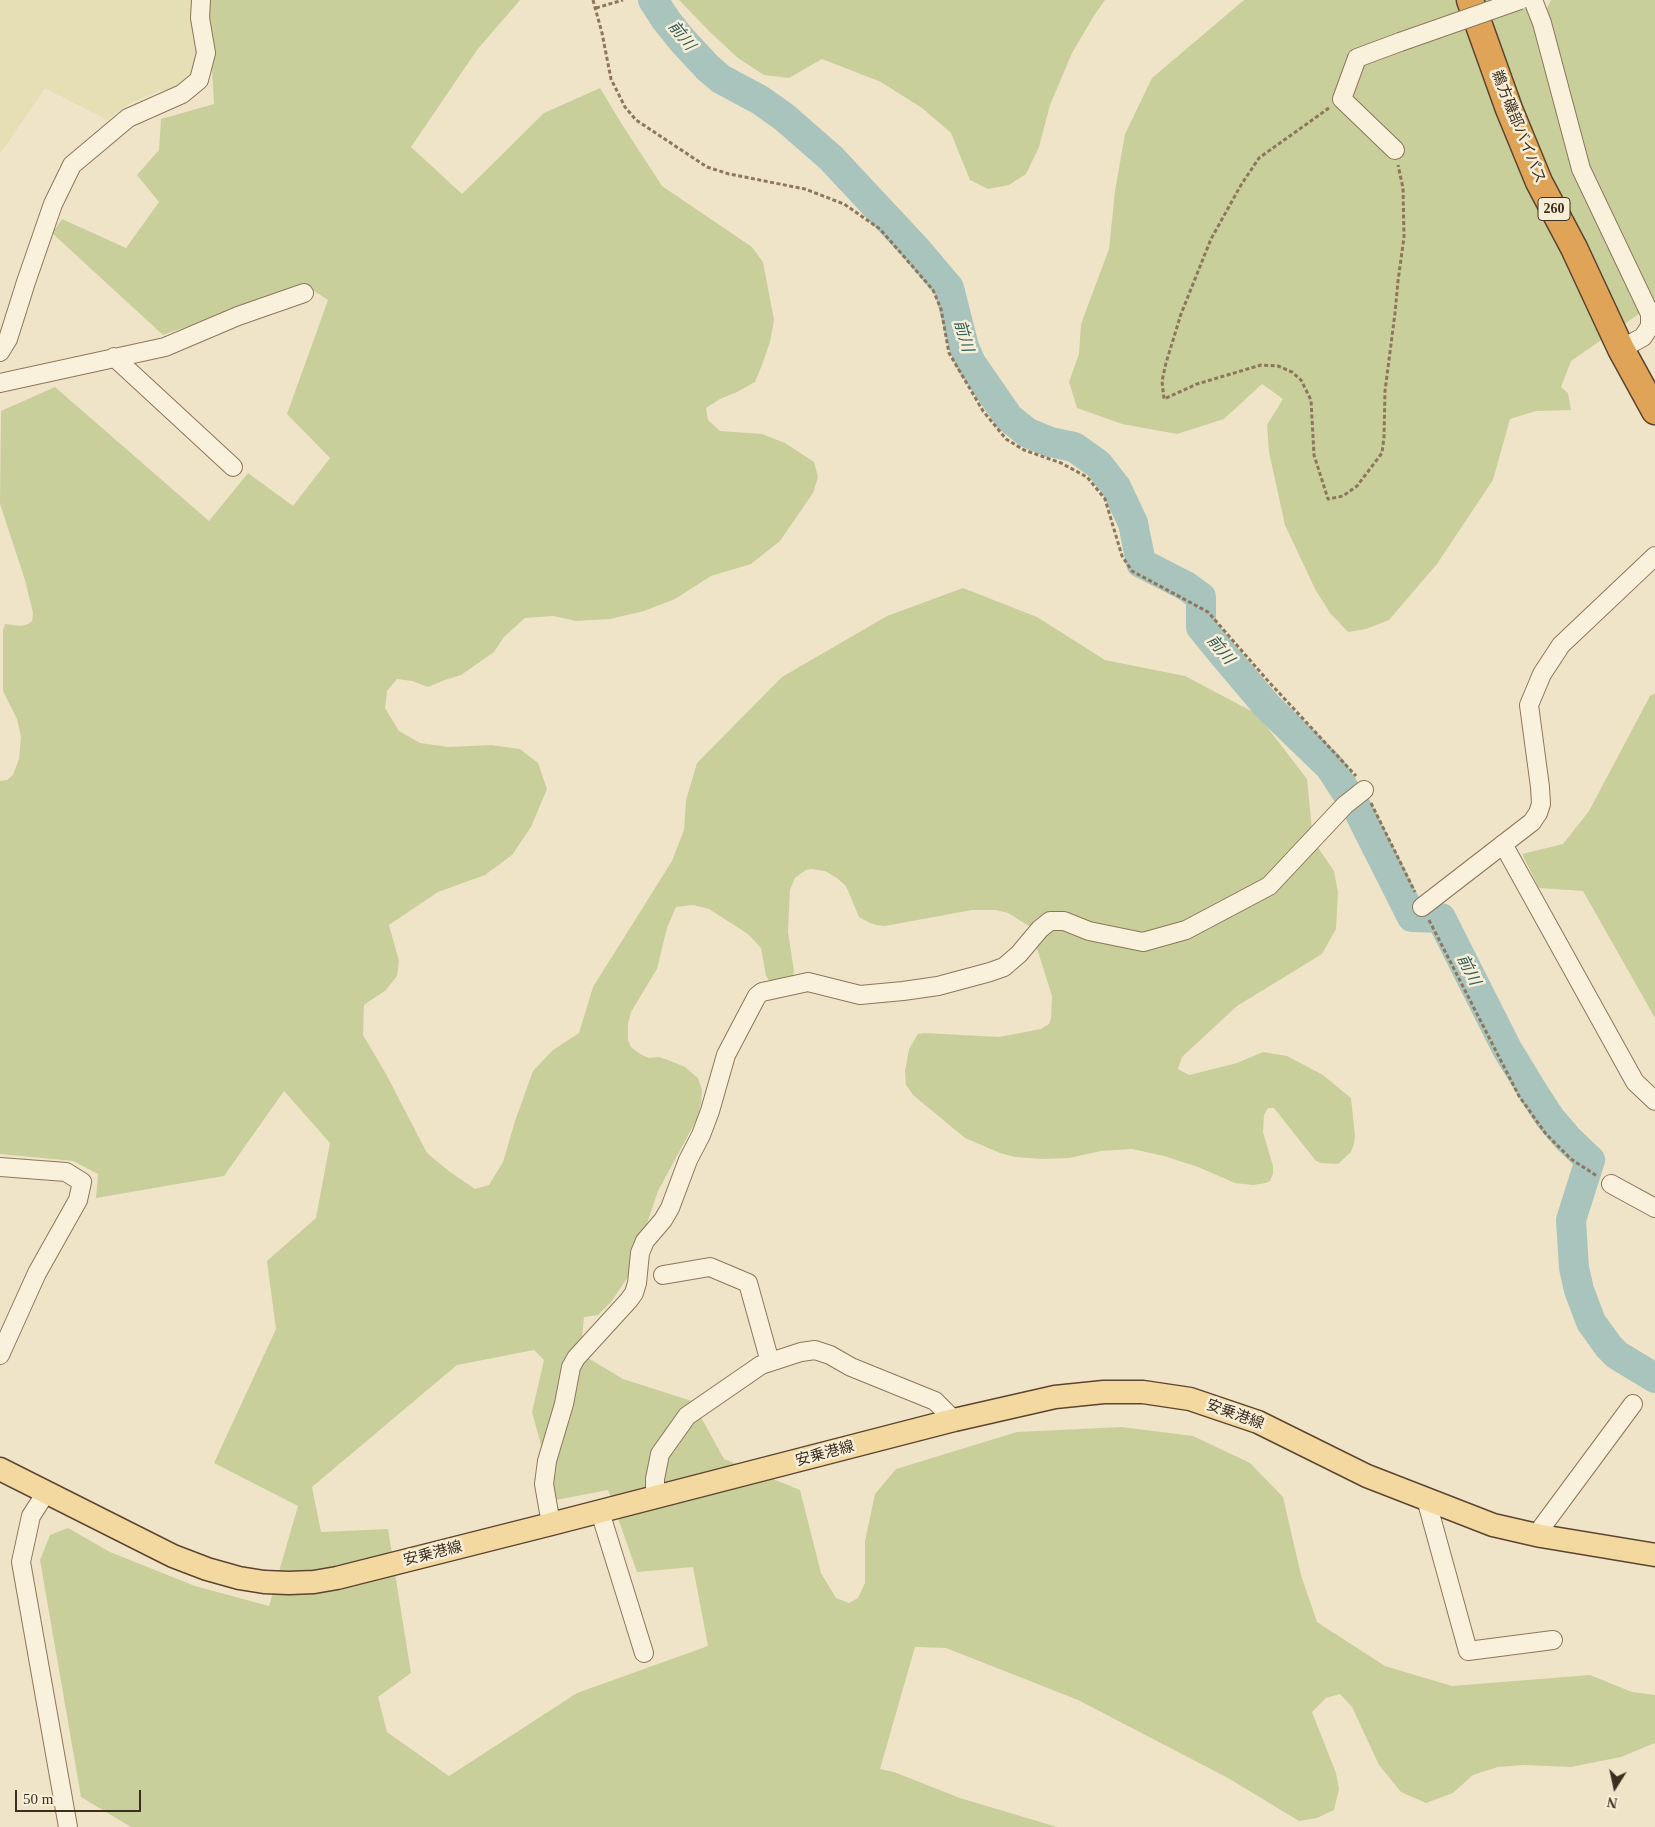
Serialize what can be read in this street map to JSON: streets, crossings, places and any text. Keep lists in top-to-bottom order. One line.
{"streets":{"highway":["鵜方磯部バイパス","260"],"main road":["安乗港線"]},"water":["前川"],"scale_bar":"50 m","north":"bottom"}
